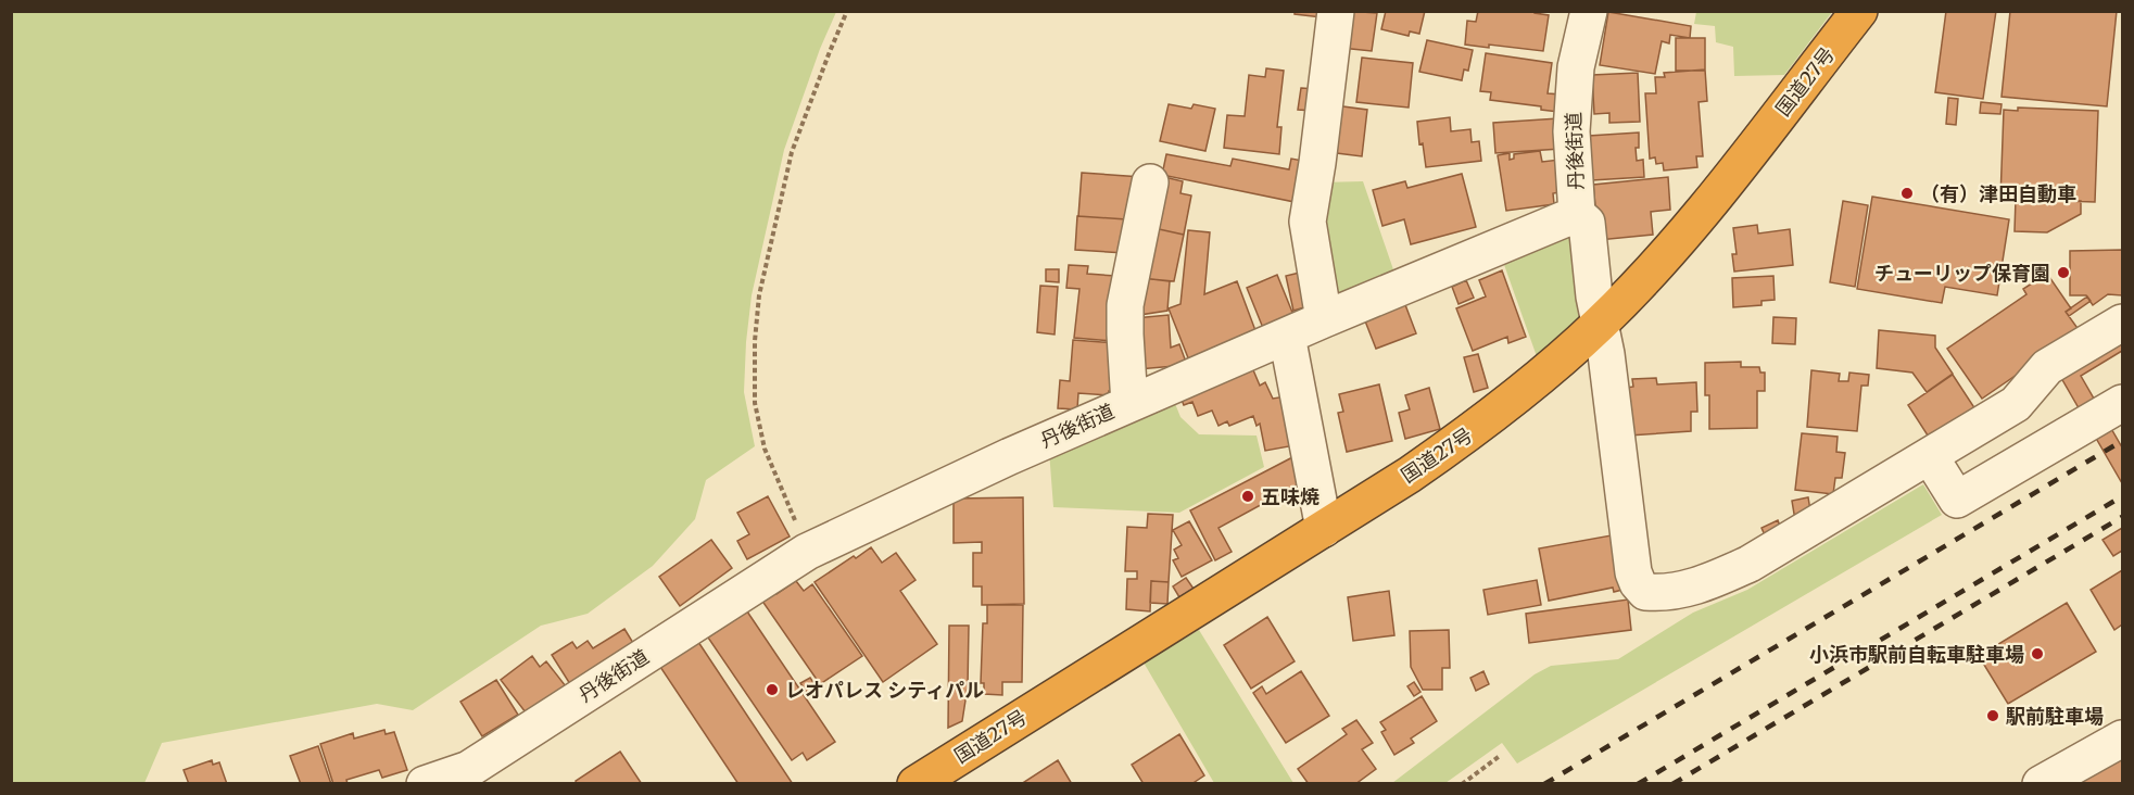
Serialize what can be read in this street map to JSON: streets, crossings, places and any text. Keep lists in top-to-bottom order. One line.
{"streets":{"highway":["国道27号"],"street":["丹後街道"]},"places":["（有）津田自動車","チューリップ保育園","五味焼","小浜市駅前自転車駐車場","レオパレス シティパル","駅前駐車場"]}
